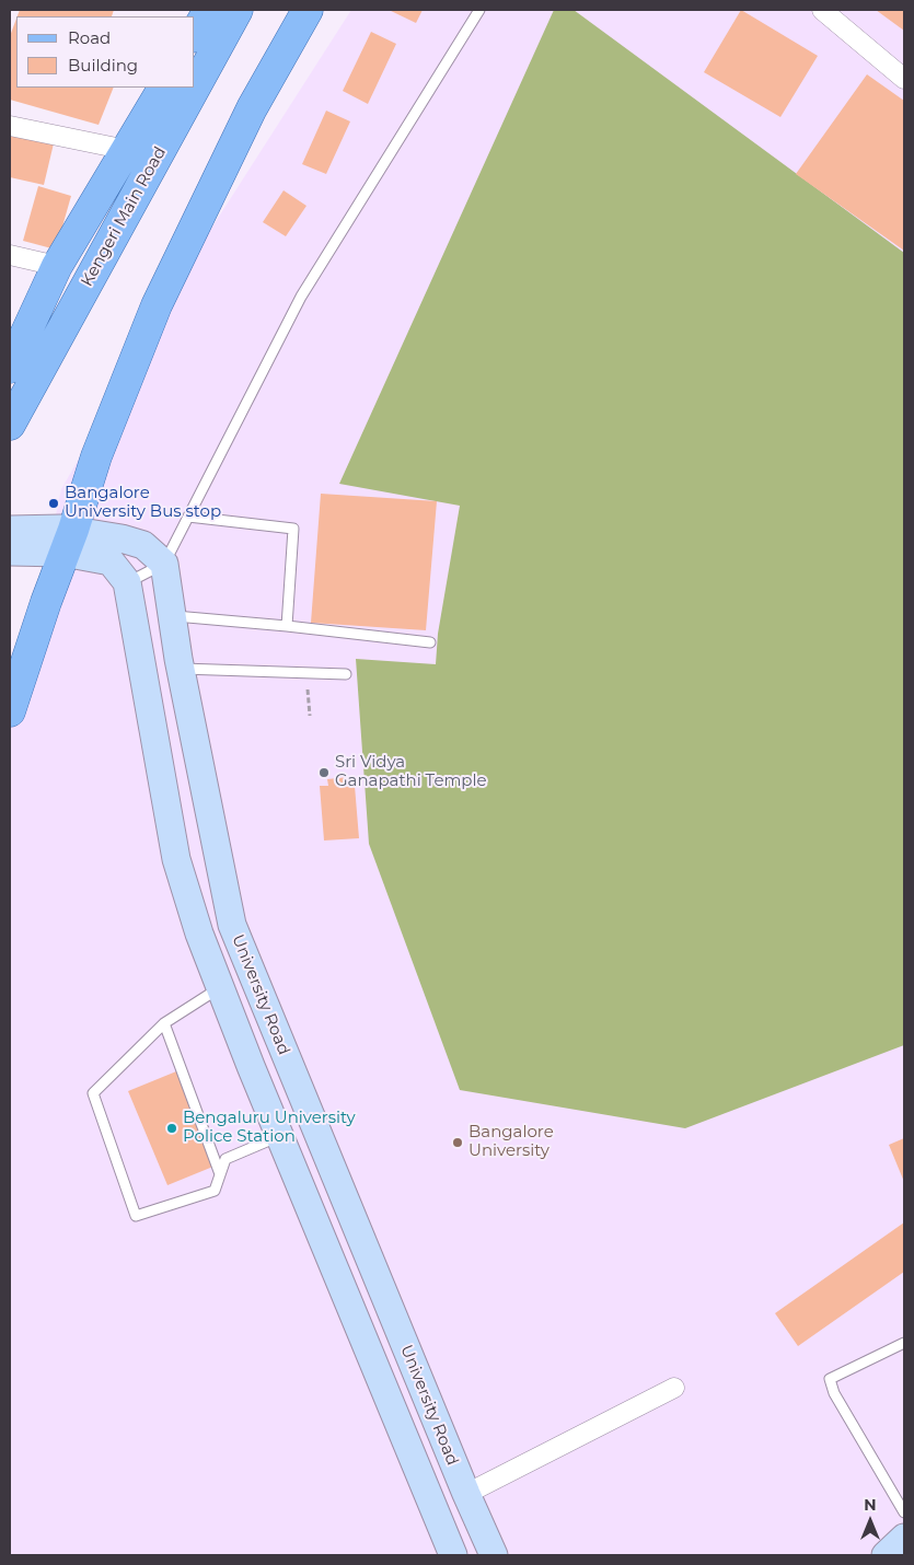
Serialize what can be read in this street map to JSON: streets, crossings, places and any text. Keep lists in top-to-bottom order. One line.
{"streets":{"main road":["Kengeri Main Road","University Road"]},"places":["Bangalore University Bus stop","Sri Vidya Ganapathi Temple","Bengaluru University Police Station","Bangalore University"],"legend":["Road","Building"],"north":"top"}
